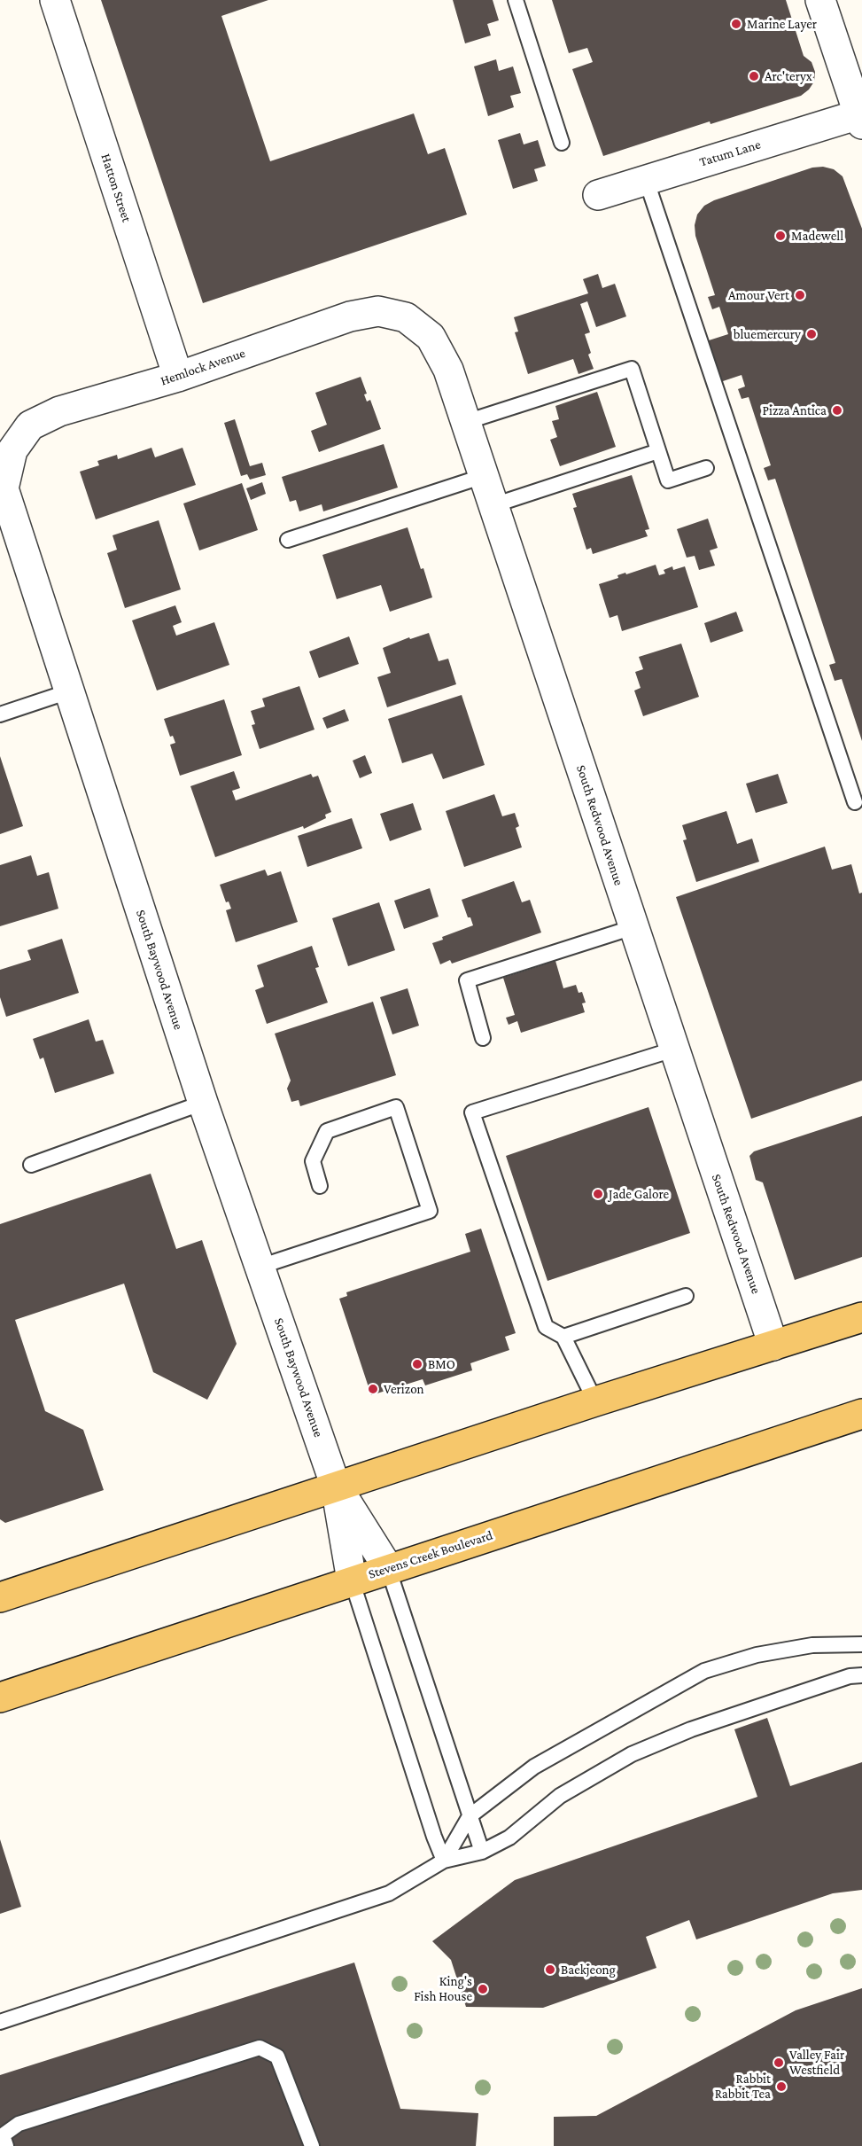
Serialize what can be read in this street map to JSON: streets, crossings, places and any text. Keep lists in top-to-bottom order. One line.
{"streets":{"main road":["Stevens Creek Boulevard"],"street":["Tatum Lane","Hatton Street","Hemlock Avenue","South Redwood Avenue","South Baywood Avenue"]},"crossings":[["Hatton Street","Hemlock Avenue"],["Hemlock Avenue","South Redwood Avenue"],["Hemlock Avenue","South Baywood Avenue"],["South Baywood Avenue","Stevens Creek Boulevard"]],"places":["Marine Layer","Arc'teryx","Madewell","Amour Vert","bluemercury","Pizza Antica","Jade Galore","BMO","Verizon","Baekjeong","King's Fish House","Valley Fair Westfield","Rabbit Rabbit Tea"]}
